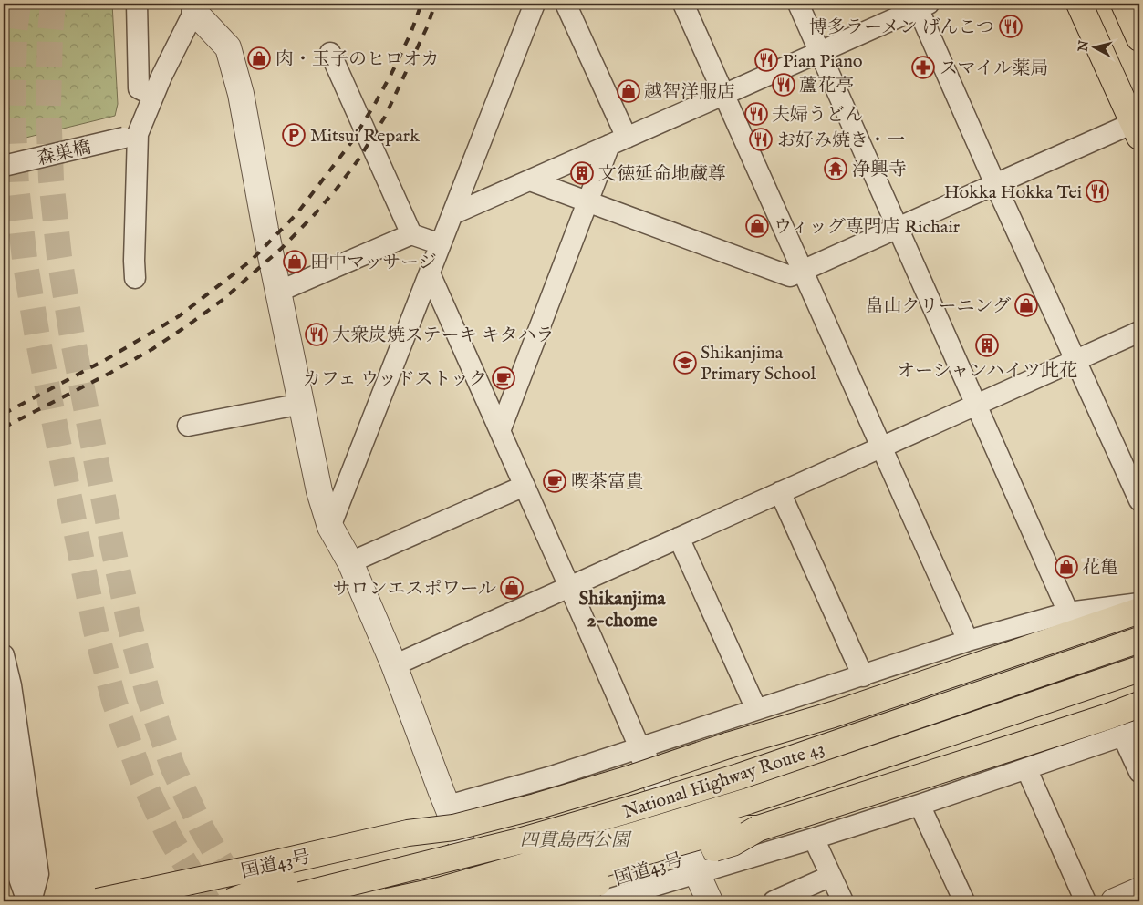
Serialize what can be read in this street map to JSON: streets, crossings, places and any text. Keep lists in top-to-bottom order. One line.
{"streets":{"main road":["National Highway Route 43","国道43号"],"street":["森巣橋"]},"districts":["Shikanjima 2-chome"],"parks":["四貫島西公園"],"places":{"restaurant":["博多ラーメン げんこつ","Pian Piano","蘆花亭","夫婦うどん","お好み焼き・一","Hokka Hokka Tei","大衆炭焼ステーキ キタハラ"],"shop":["肉・玉子のヒロオカ","越智洋服店","ウィッグ専門店 Richair","田中マッサージ","畠山クリーニング","花亀","サロンエスポワール"],"pharmacy":["スマイル薬局"],"parking":["Mitsui Repark"],"temple":["浄興寺"],"building":["文徳延命地蔵尊","オーシャンハイツ此花"],"school or university":["Shikanjima Primary School"],"cafe":["カフェ ウッドストック","喫茶富貴"]},"north":"left"}
